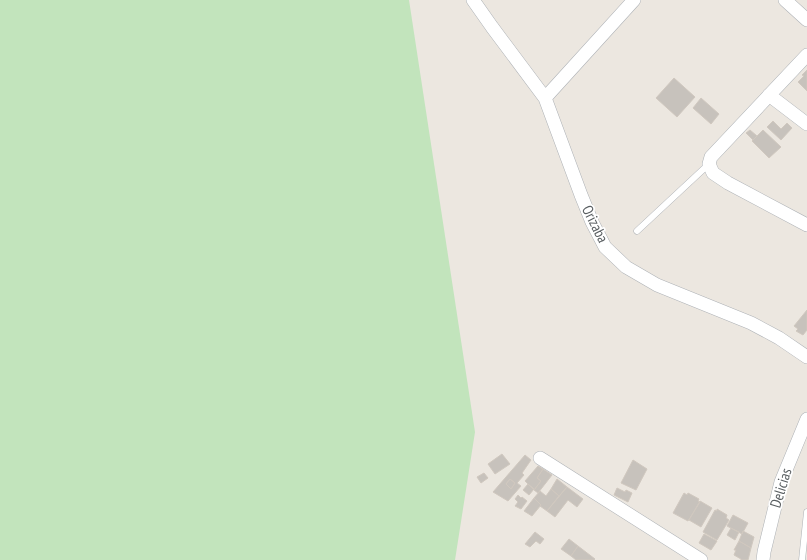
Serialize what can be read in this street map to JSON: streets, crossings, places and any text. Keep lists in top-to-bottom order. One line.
{"streets":{"street":["Orizaba","Delicias"]}}
